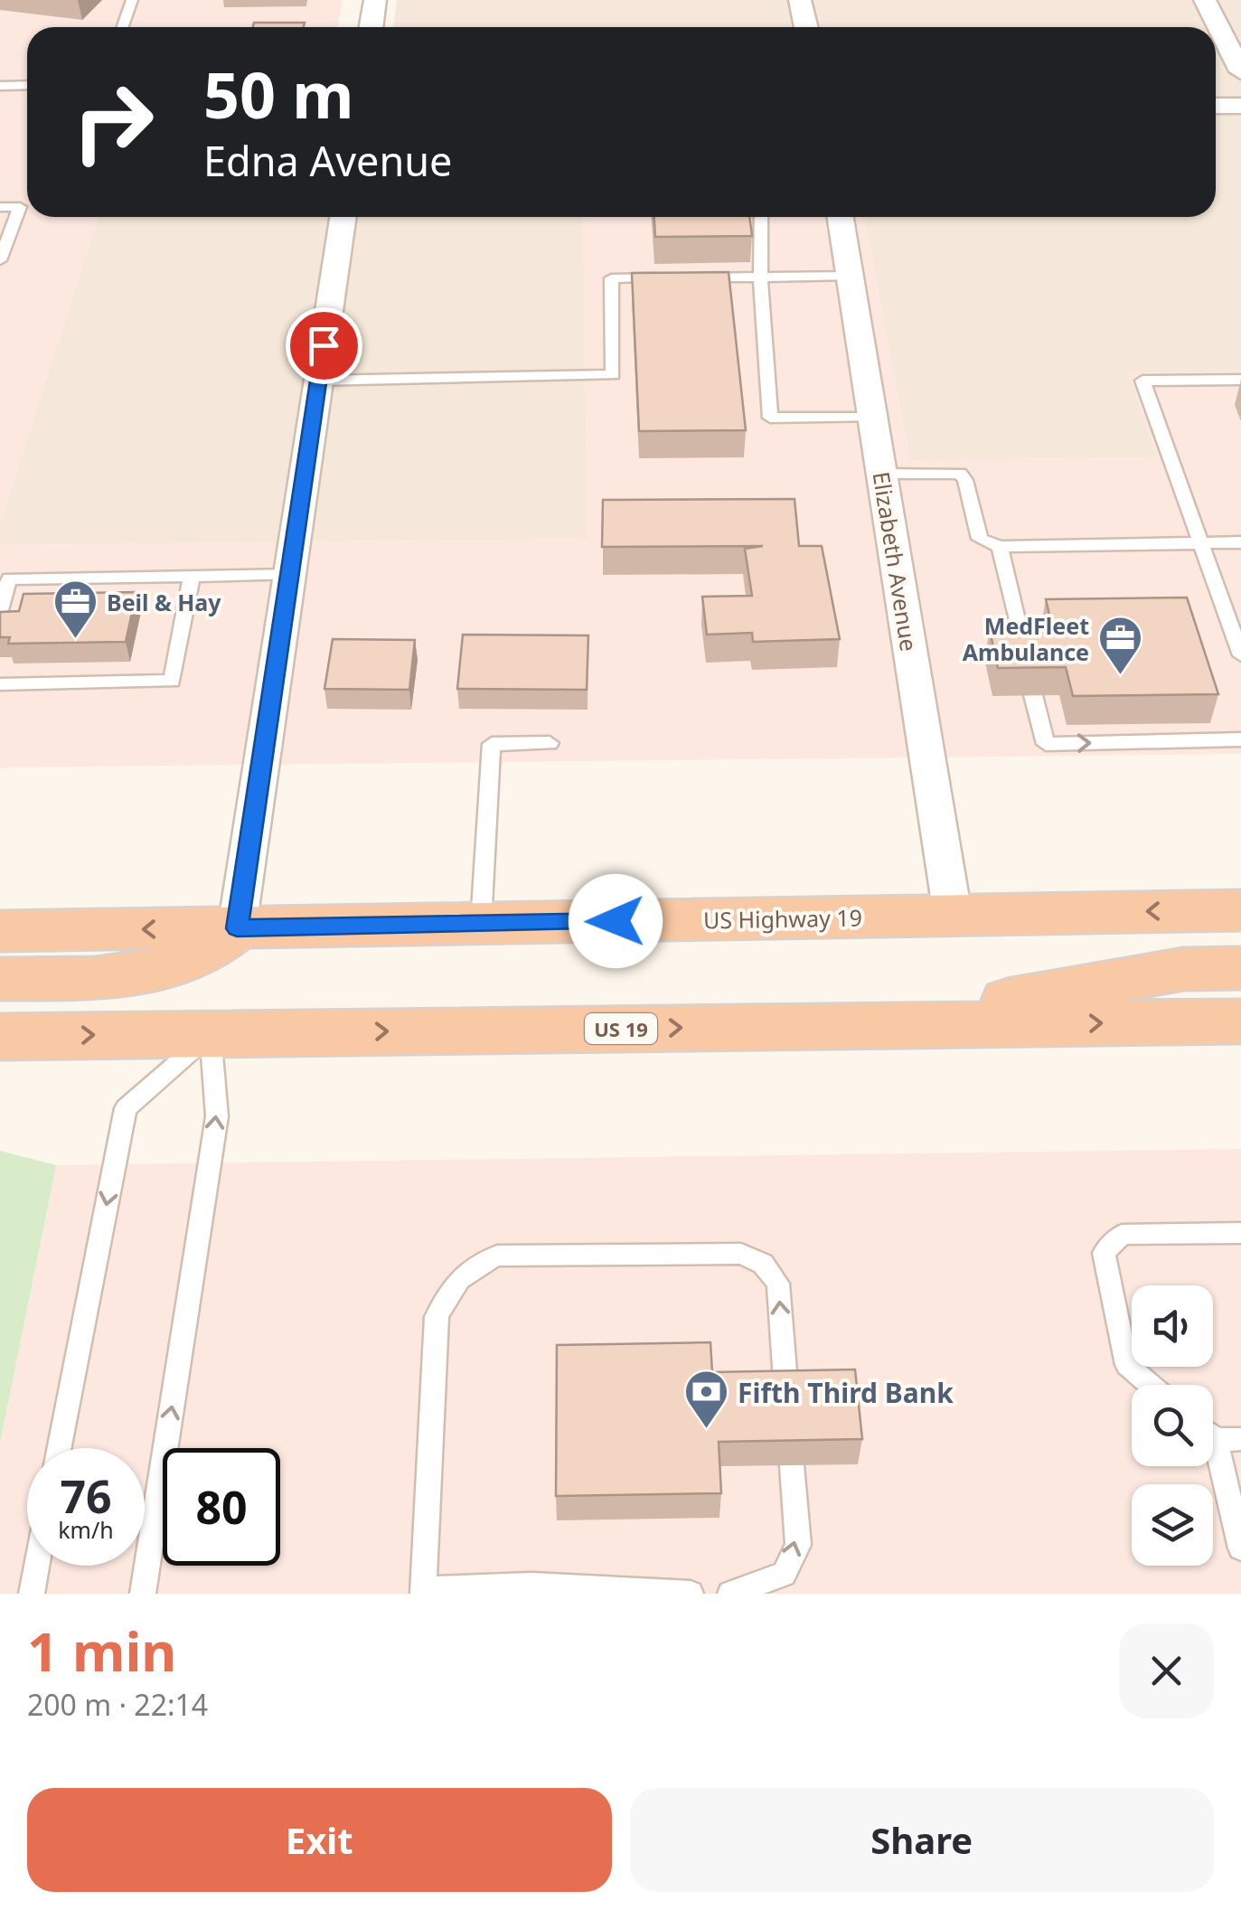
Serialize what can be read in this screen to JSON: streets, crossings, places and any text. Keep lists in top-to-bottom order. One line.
{"streets":{"highway":["US Highway 19","US 19"],"street":["Elizabeth Avenue"]},"crossings":[["Elizabeth Avenue","US Highway 19"]],"places":{"office":["Beil & Hay","MedFleet Ambulance"],"bank":["Fifth Third Bank"]},"page":{"turn":["50 m","Edna Avenue"],"speed":"76 km/h","limit":"80","heading":["1 min","200 m · 22:14"],"buttons":["Exit","Share"]}}
